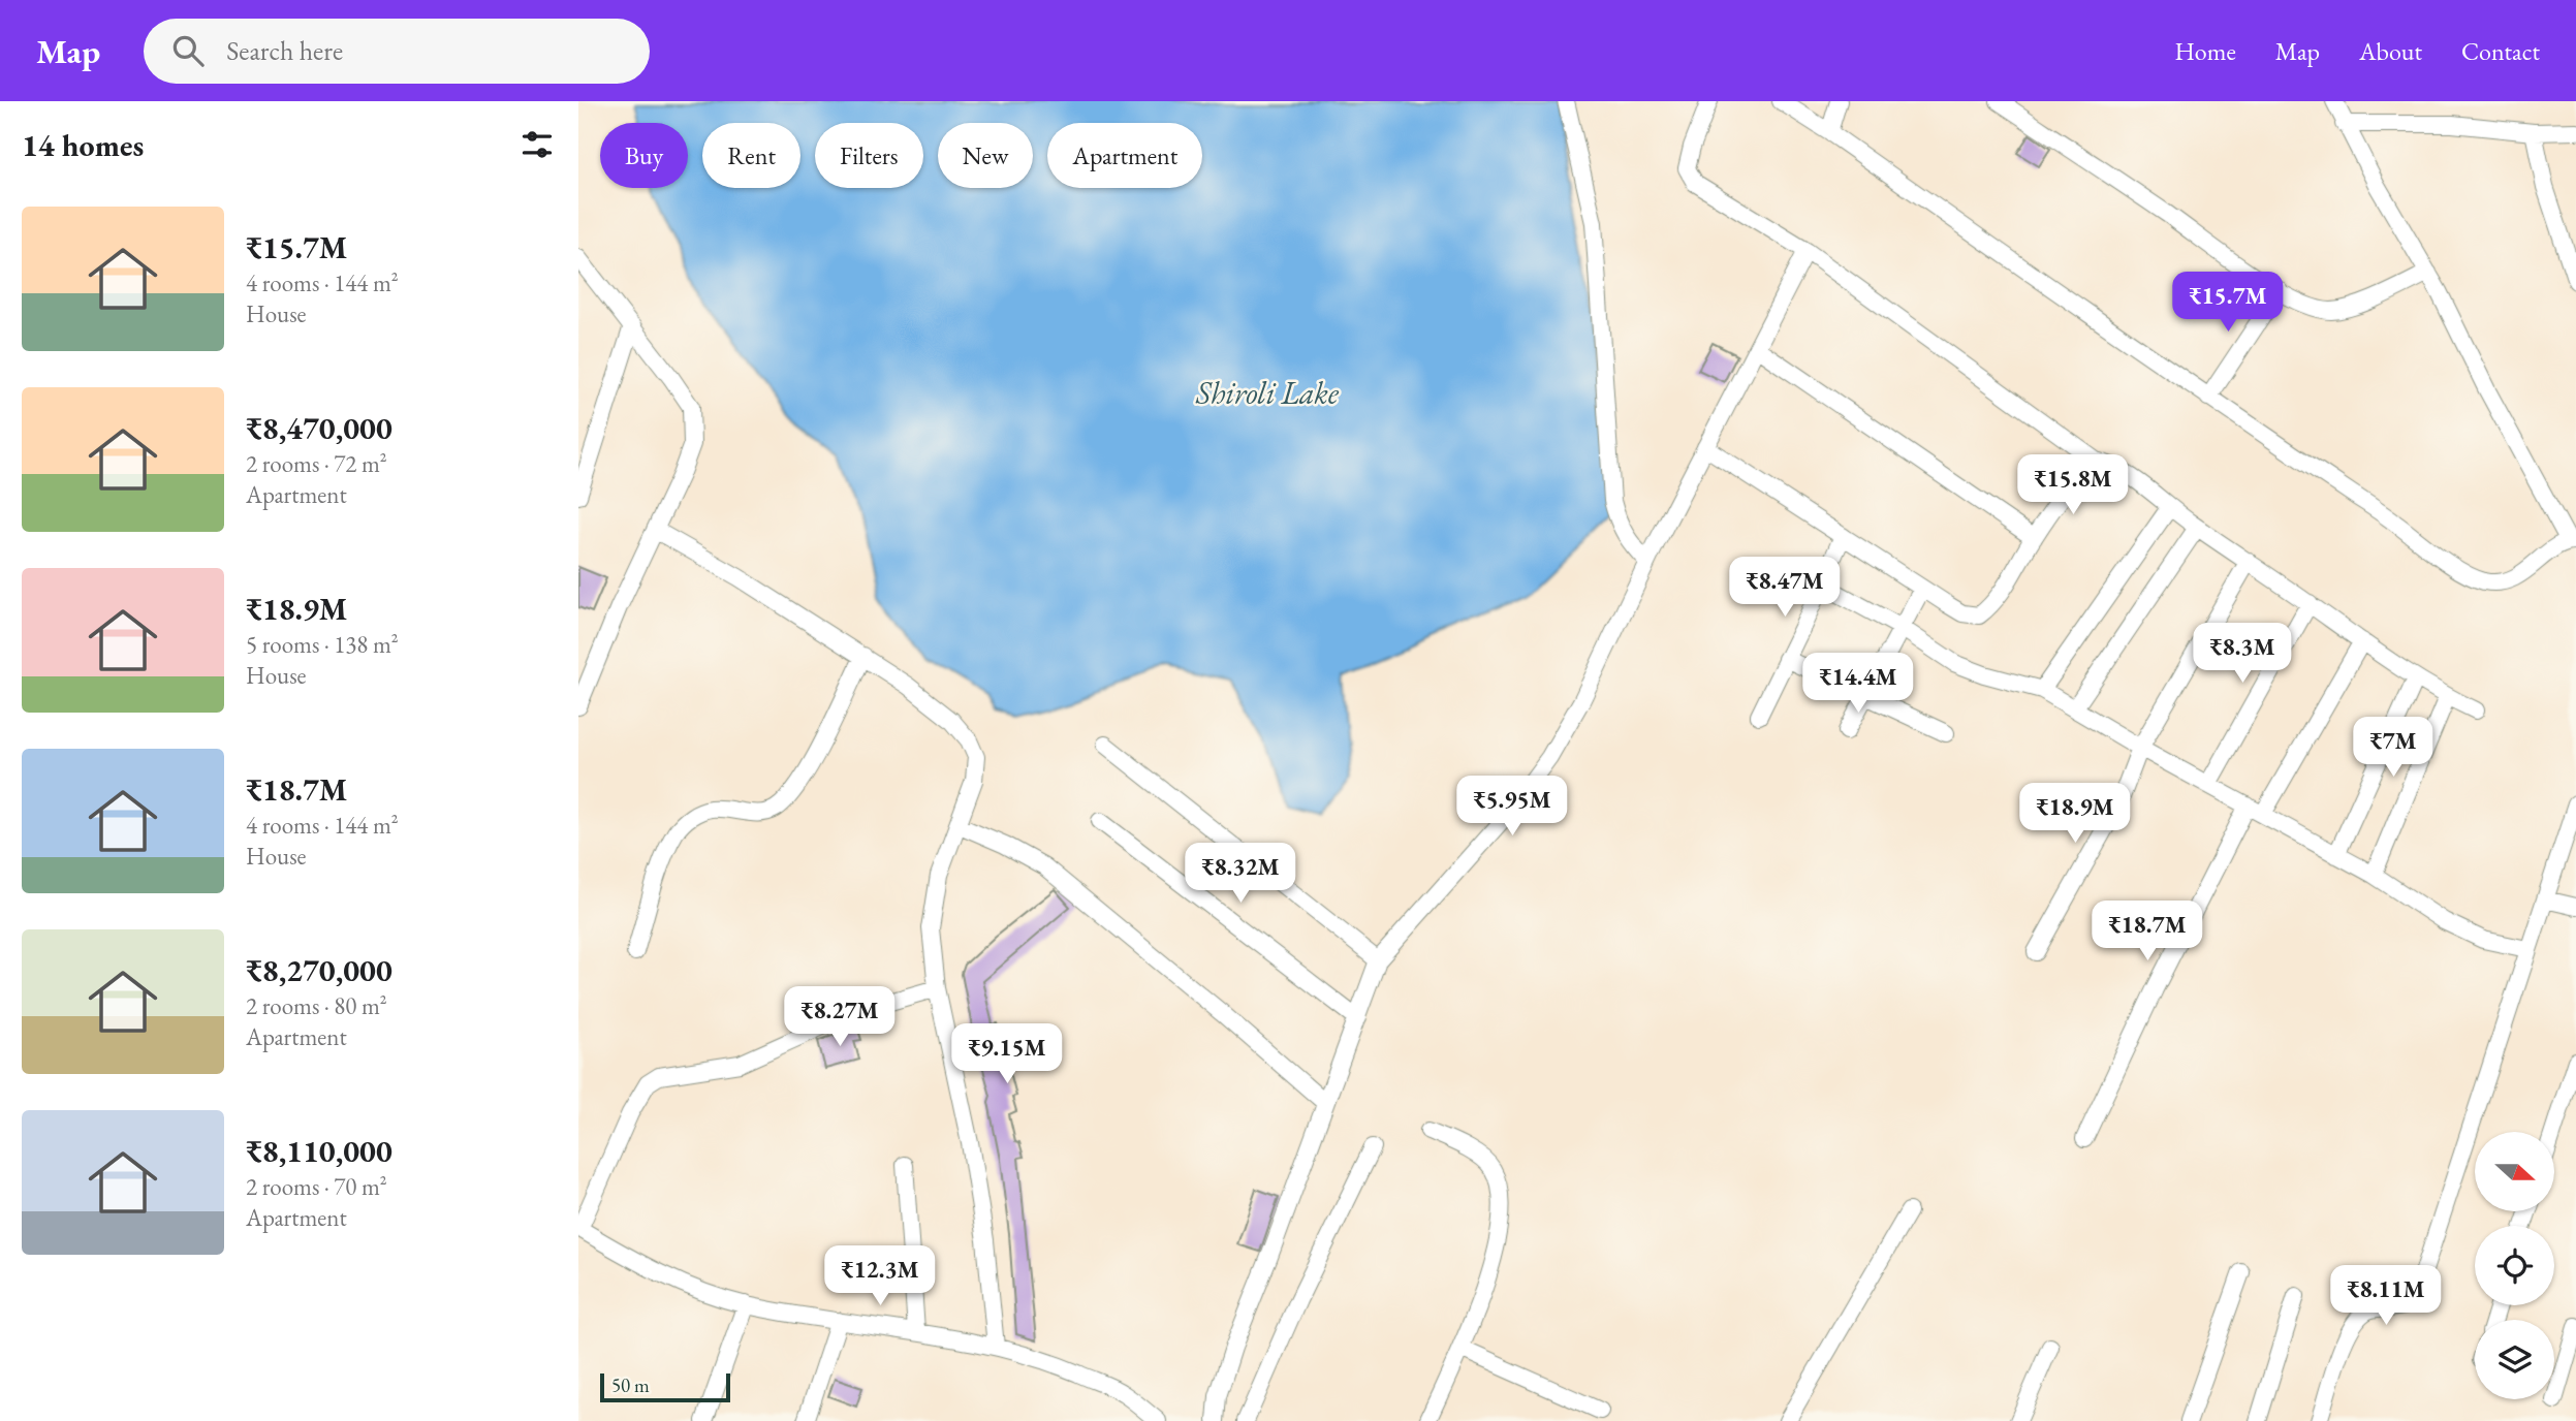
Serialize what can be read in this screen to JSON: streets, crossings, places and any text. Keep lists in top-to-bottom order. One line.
{"water":["Shiroli Lake"],"scale_bar":"50 m","north":"right","page":{"header":"Map","search":"Search here","nav":["Home","Map","About","Contact"],"heading":"14 homes","chip":["Buy","Rent","Filters","New","Apartment"],"list":[{"name":"₹15.7M","note":"4 rooms · 144 m² · House"},{"name":"₹8,470,000","note":"2 rooms · 72 m² · Apartment"},{"name":"₹18.9M","note":"5 rooms · 138 m² · House"},{"name":"₹18.7M","note":"4 rooms · 144 m² · House"},{"name":"₹8,270,000","note":"2 rooms · 80 m² · Apartment"},{"name":"₹8,110,000","note":"2 rooms · 70 m² · Apartment"}],"price":["₹15.7M","₹15.8M","₹8.47M","₹8.3M","₹14.4M","₹7M","₹5.95M","₹18.9M","₹8.32M","₹18.7M","₹8.27M","₹9.15M","₹12.3M","₹8.11M"],"scale":"50 m"}}
